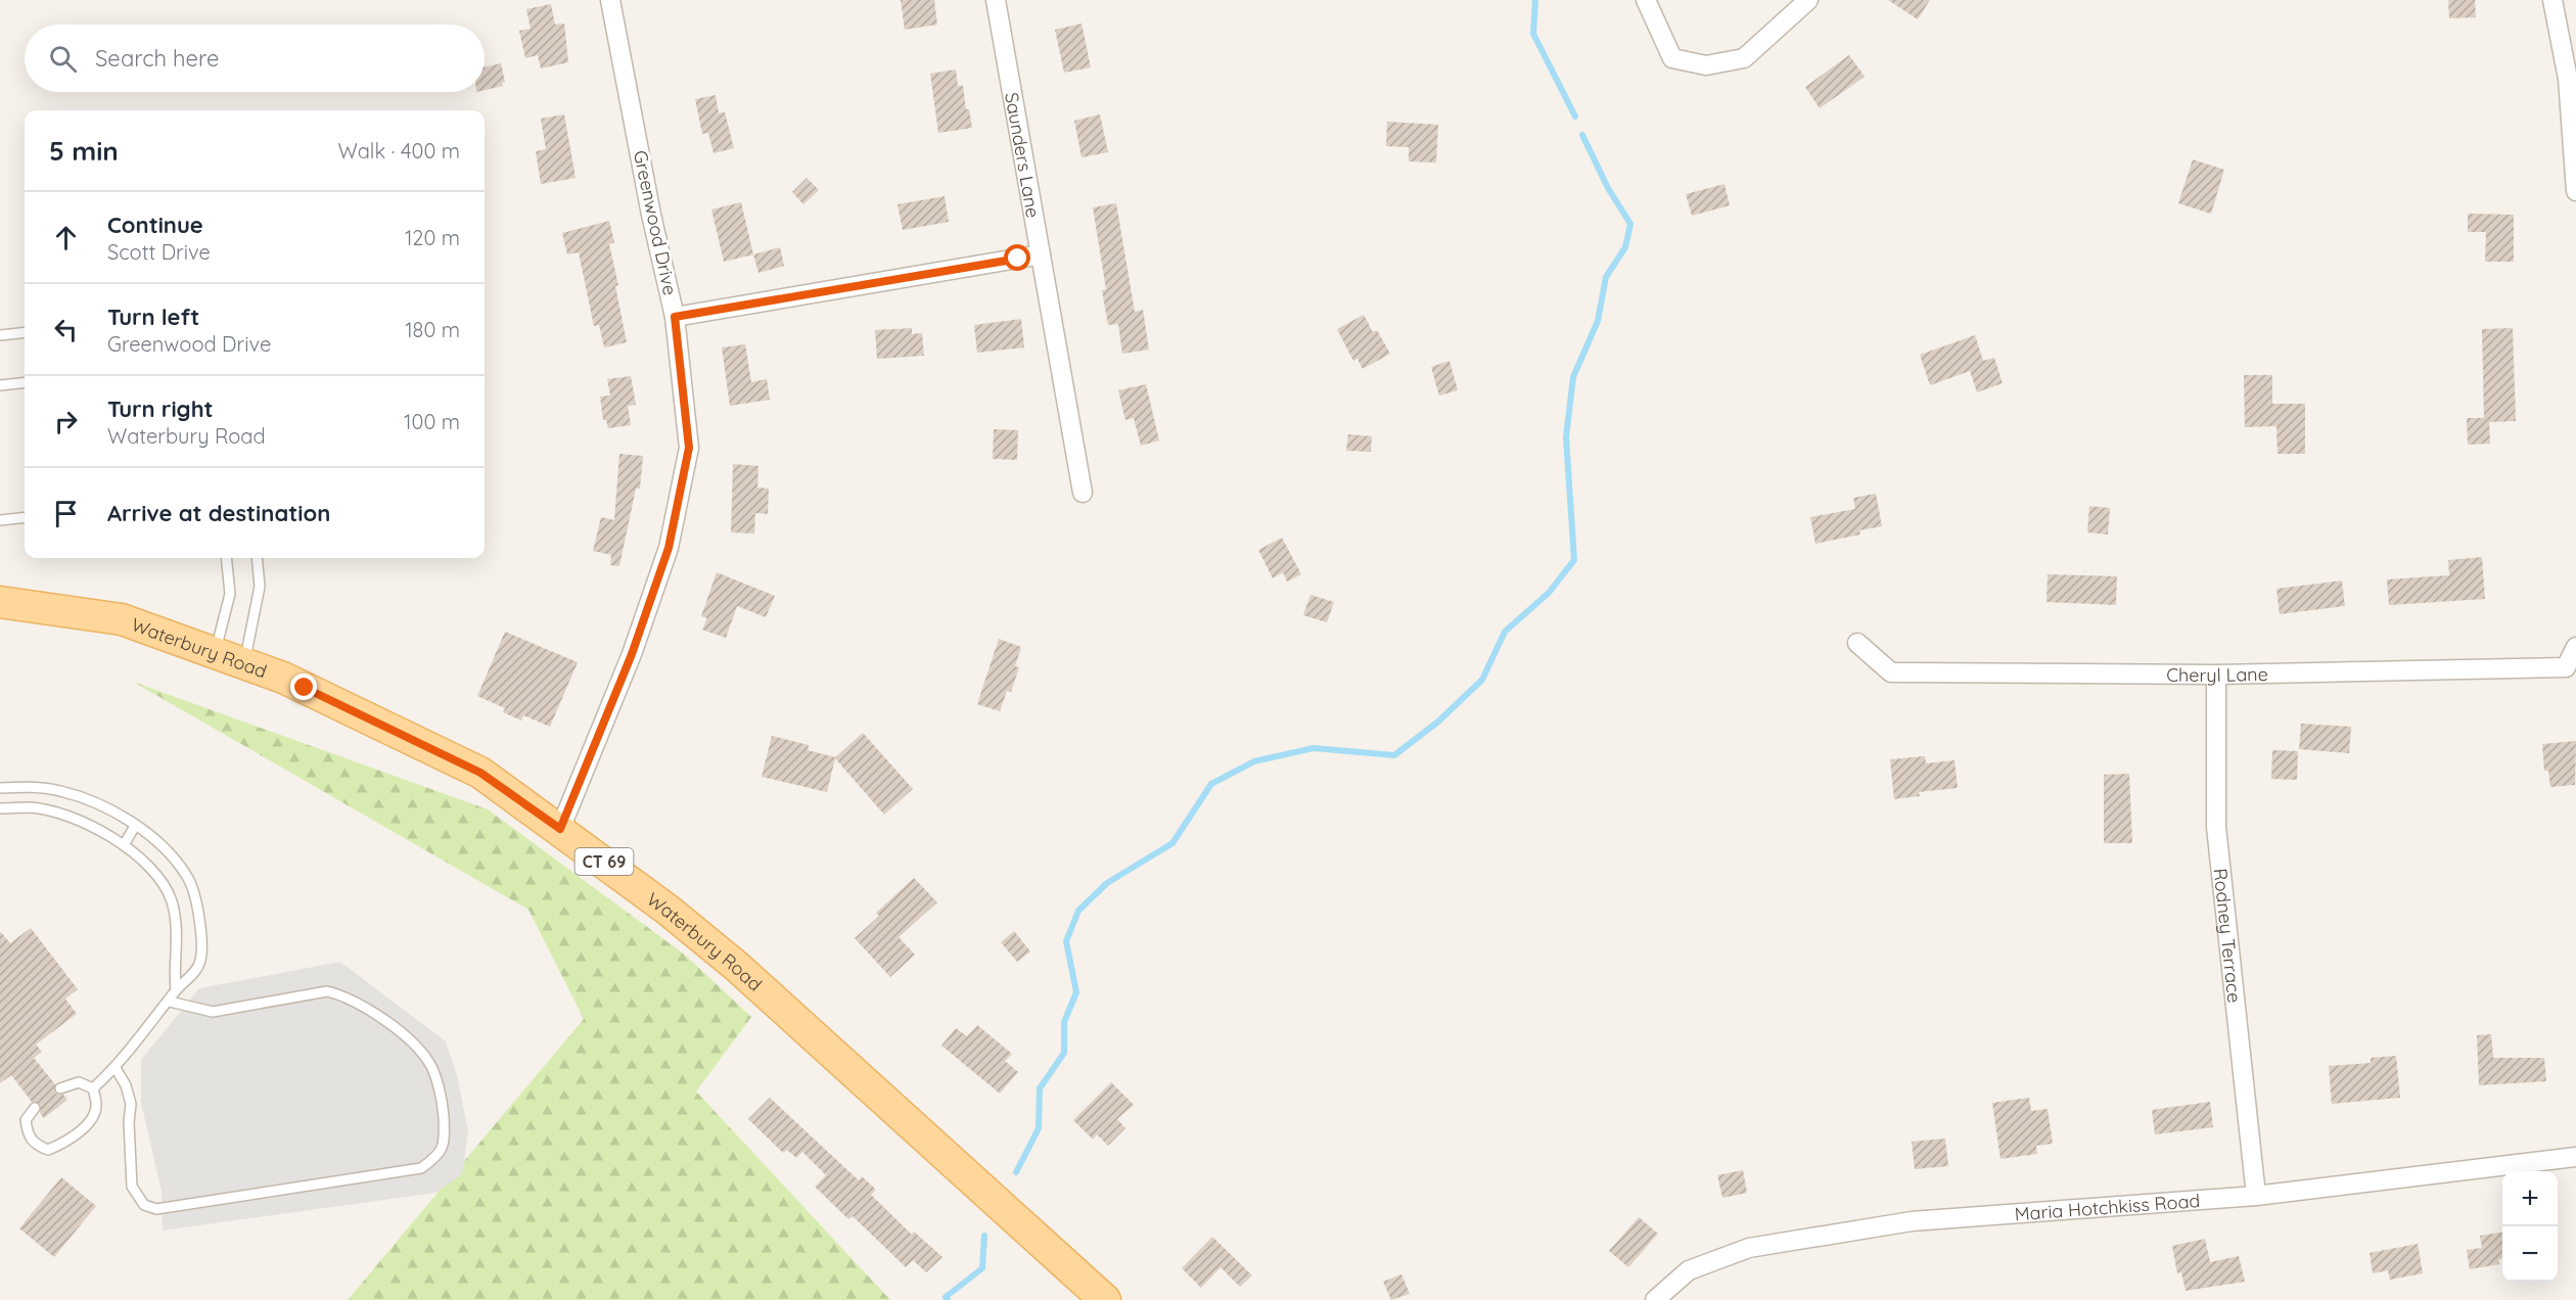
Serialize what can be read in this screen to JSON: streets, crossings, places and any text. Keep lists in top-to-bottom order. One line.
{"streets":{"main road":["Waterbury Road","CT 69"],"street":["Saunders Lane","Greenwood Drive","Cheryl Lane","Rodney Terrace","Maria Hotchkiss Road"]},"crossings":[["Greenwood Drive","Waterbury Road"],["Cheryl Lane","Rodney Terrace"],["Rodney Terrace","Maria Hotchkiss Road"]],"page":{"search":"Search here","heading":["5 min","Walk · 400 m"],"list":[["Continue","Scott Drive","120 m"],["Turn left","Greenwood Drive","180 m"],["Turn right","Waterbury Road","100 m"],"Arrive at destination"],"map_buttons":["+","−"]}}
